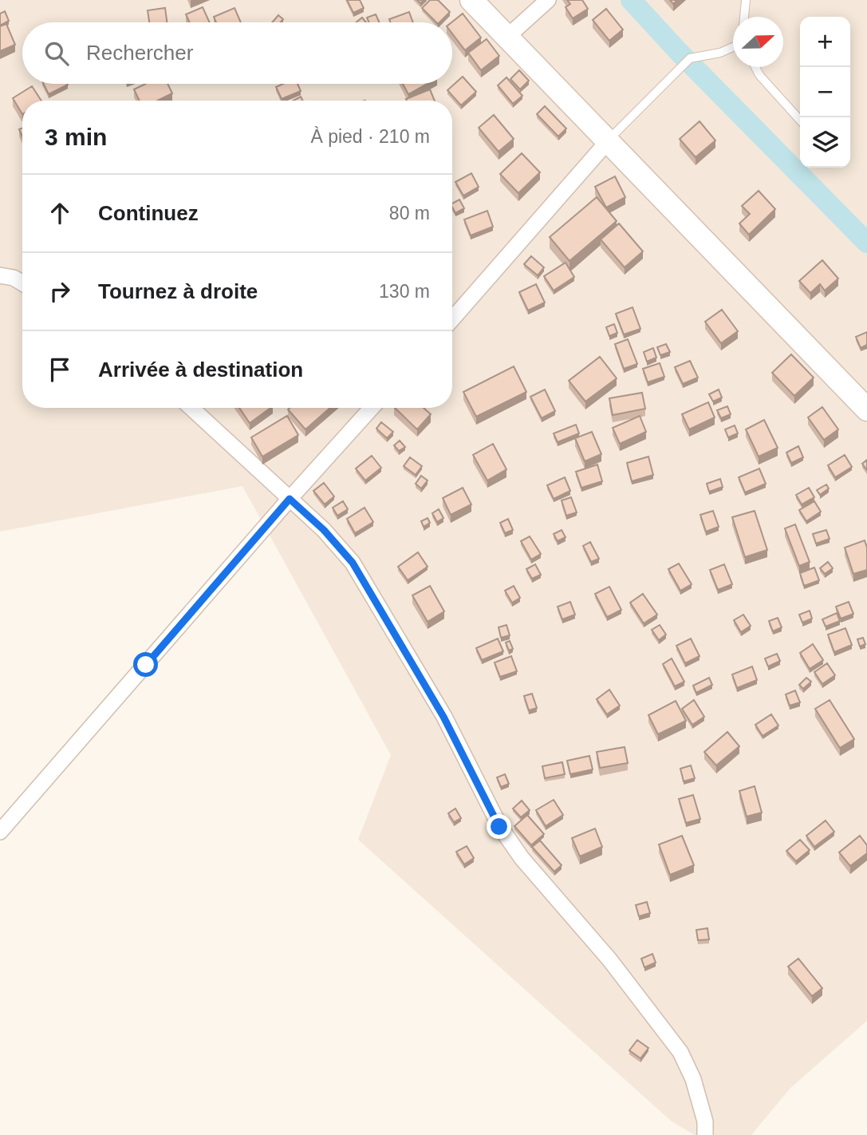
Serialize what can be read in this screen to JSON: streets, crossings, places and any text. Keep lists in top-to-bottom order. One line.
{"north":"right","page":{"map_buttons":["+","−"],"search":"Rechercher","heading":["3 min","À pied · 210 m"],"list":[["Continuez","80 m"],["Tournez à droite","130 m"],"Arrivée à destination"]}}
